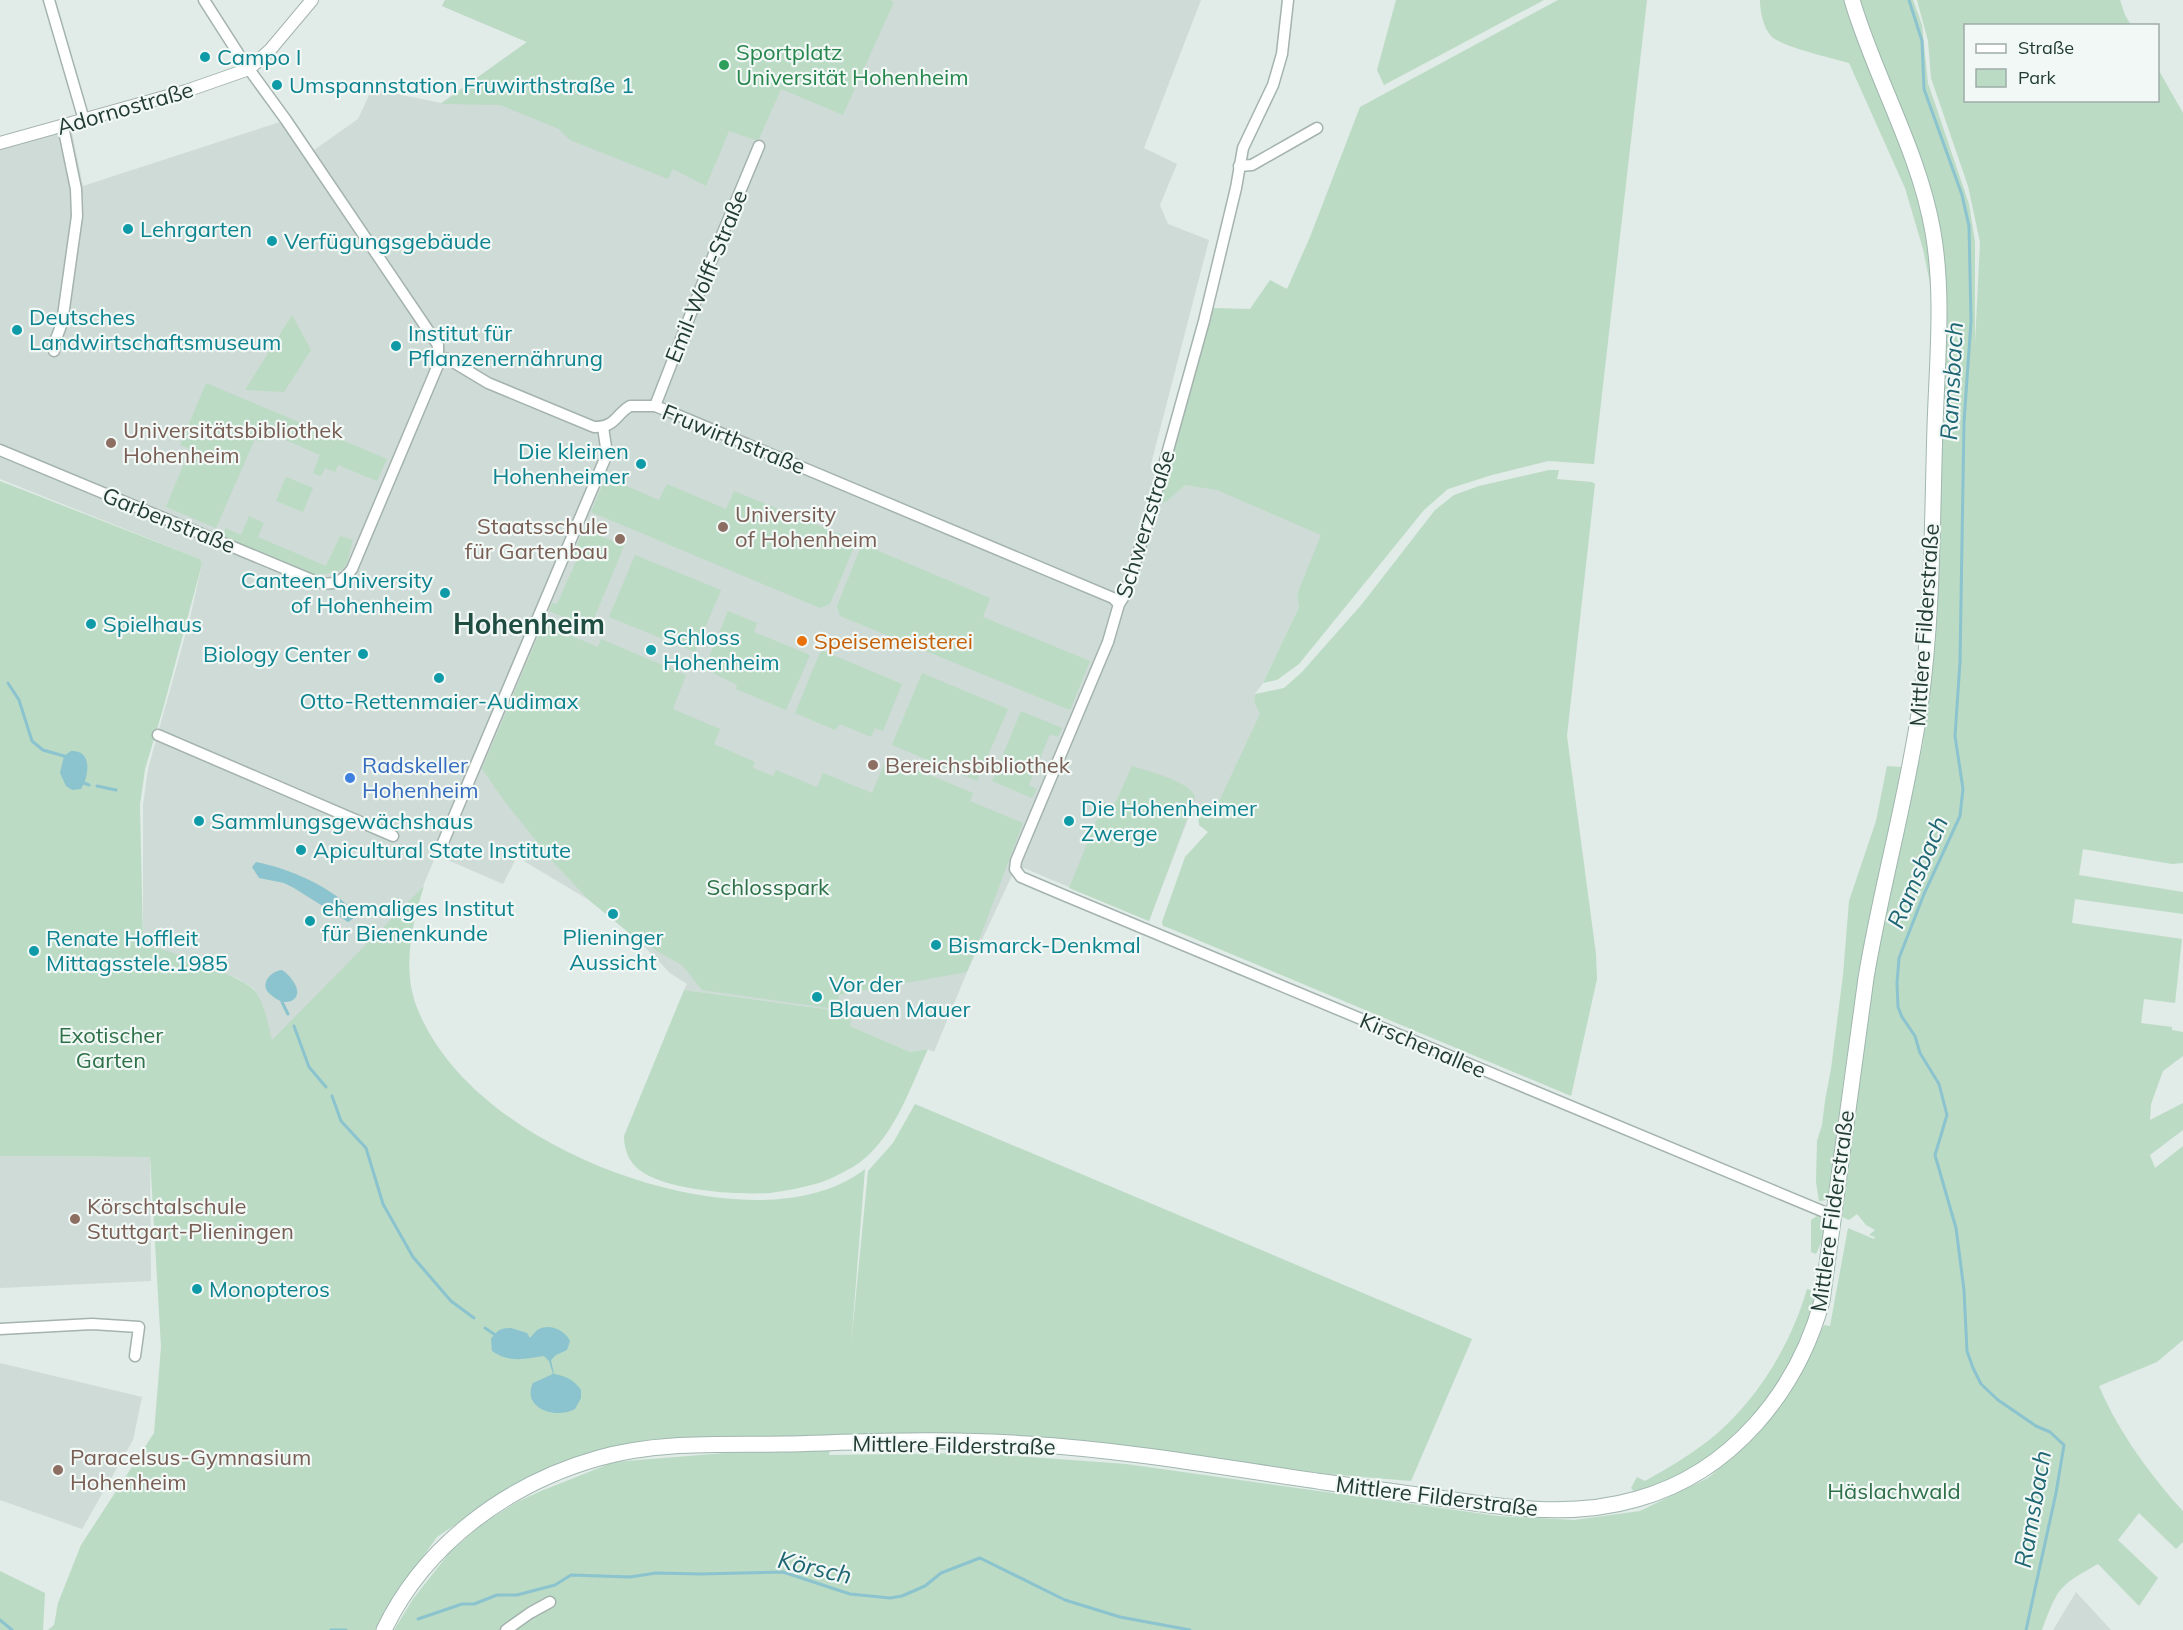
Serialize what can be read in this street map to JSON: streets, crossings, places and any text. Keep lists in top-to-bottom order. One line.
{"streets":{"main road":["Mittlere Filderstraße"],"street":["Adornostraße","Emil-Wolff-Straße","Fruwirthstraße","Garbenstraße","Schwerzstraße","Kirschenallee"]},"crossings":[["Emil-Wolff-Straße","Fruwirthstraße"],["Fruwirthstraße","Schwerzstraße"],["Schwerzstraße","Kirschenallee"],["Mittlere Filderstraße","Kirschenallee"]],"districts":["Hohenheim"],"water":["Ramsbach","Körsch"],"parks":["Schlosspark","Exotischer Garten","Häslachwald"],"places":["Campo I","Sportplatz Universität Hohenheim","Umspannstation Fruwirthstraße 1","Lehrgarten","Verfügungsgebäude","Deutsches Landwirtschaftsmuseum","Institut für Pflanzenernährung","Universitätsbibliothek Hohenheim","Die kleinen Hohenheimer","University of Hohenheim","Staatsschule für Gartenbau","Canteen University of Hohenheim","Spielhaus","Speisemeisterei","Schloss Hohenheim","Biology Center","Otto-Rettenmaier-Audimax","Bereichsbibliothek","Radskeller Hohenheim","Sammlungsgewächshaus","Die Hohenheimer Zwerge","Apicultural State Institute","Plieninger Aussicht","ehemaliges Institut für Bienenkunde","Bismarck-Denkmal","Renate Hoffleit Mittagsstele.1985","Vor der Blauen Mauer","Körschtalschule Stuttgart-Plieningen","Monopteros","Paracelsus-Gymnasium Hohenheim"],"legend":["Straße","Park"]}
